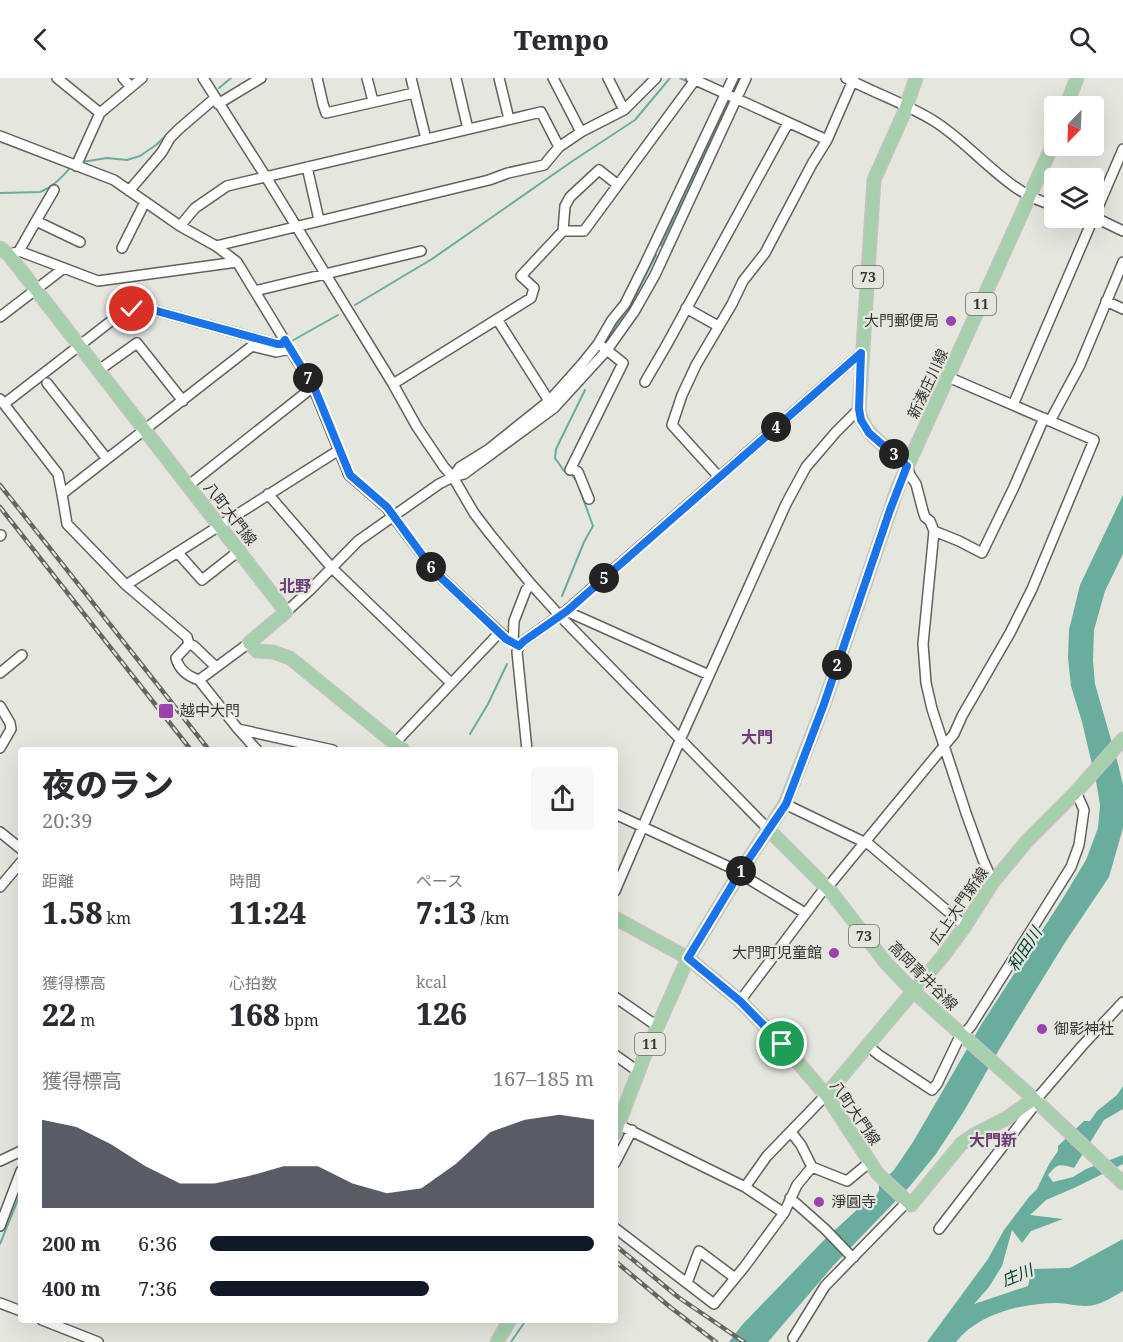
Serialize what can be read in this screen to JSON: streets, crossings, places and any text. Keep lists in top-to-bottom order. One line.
{"streets":{"main road":["73","11","新湊庄川線","八町大門線","広上大門新線","高岡青井谷線"]},"crossings":[["73","新湊庄川線"],["73","高岡青井谷線"],["新湊庄川線","八町大門線"],["新湊庄川線","高岡青井谷線"],["八町大門線","広上大門新線"],["広上大門新線","高岡青井谷線"]],"districts":["北野","大門","大門新"],"water":["和田川","庄川"],"places":{"other":["大門郵便局","大門町児童館","御影神社","淨圓寺"],"transit":["越中大門"]},"north":"bottom left","page":{"header":"Tempo","pins":["7","4","3","6","5","2","1"],"heading":["夜のラン","20:39"],"stats":[["距離","1.58 km"],["時間","11:24"],["ペース","7:13 /km"],["獲得標高","22 m"],["心拍数","168 bpm"],["kcal","126"]],"chart":["獲得標高","167–185 m"],"list":[{"name":"200 m","note":"6:36"},{"name":"400 m","note":"7:36"}]}}
